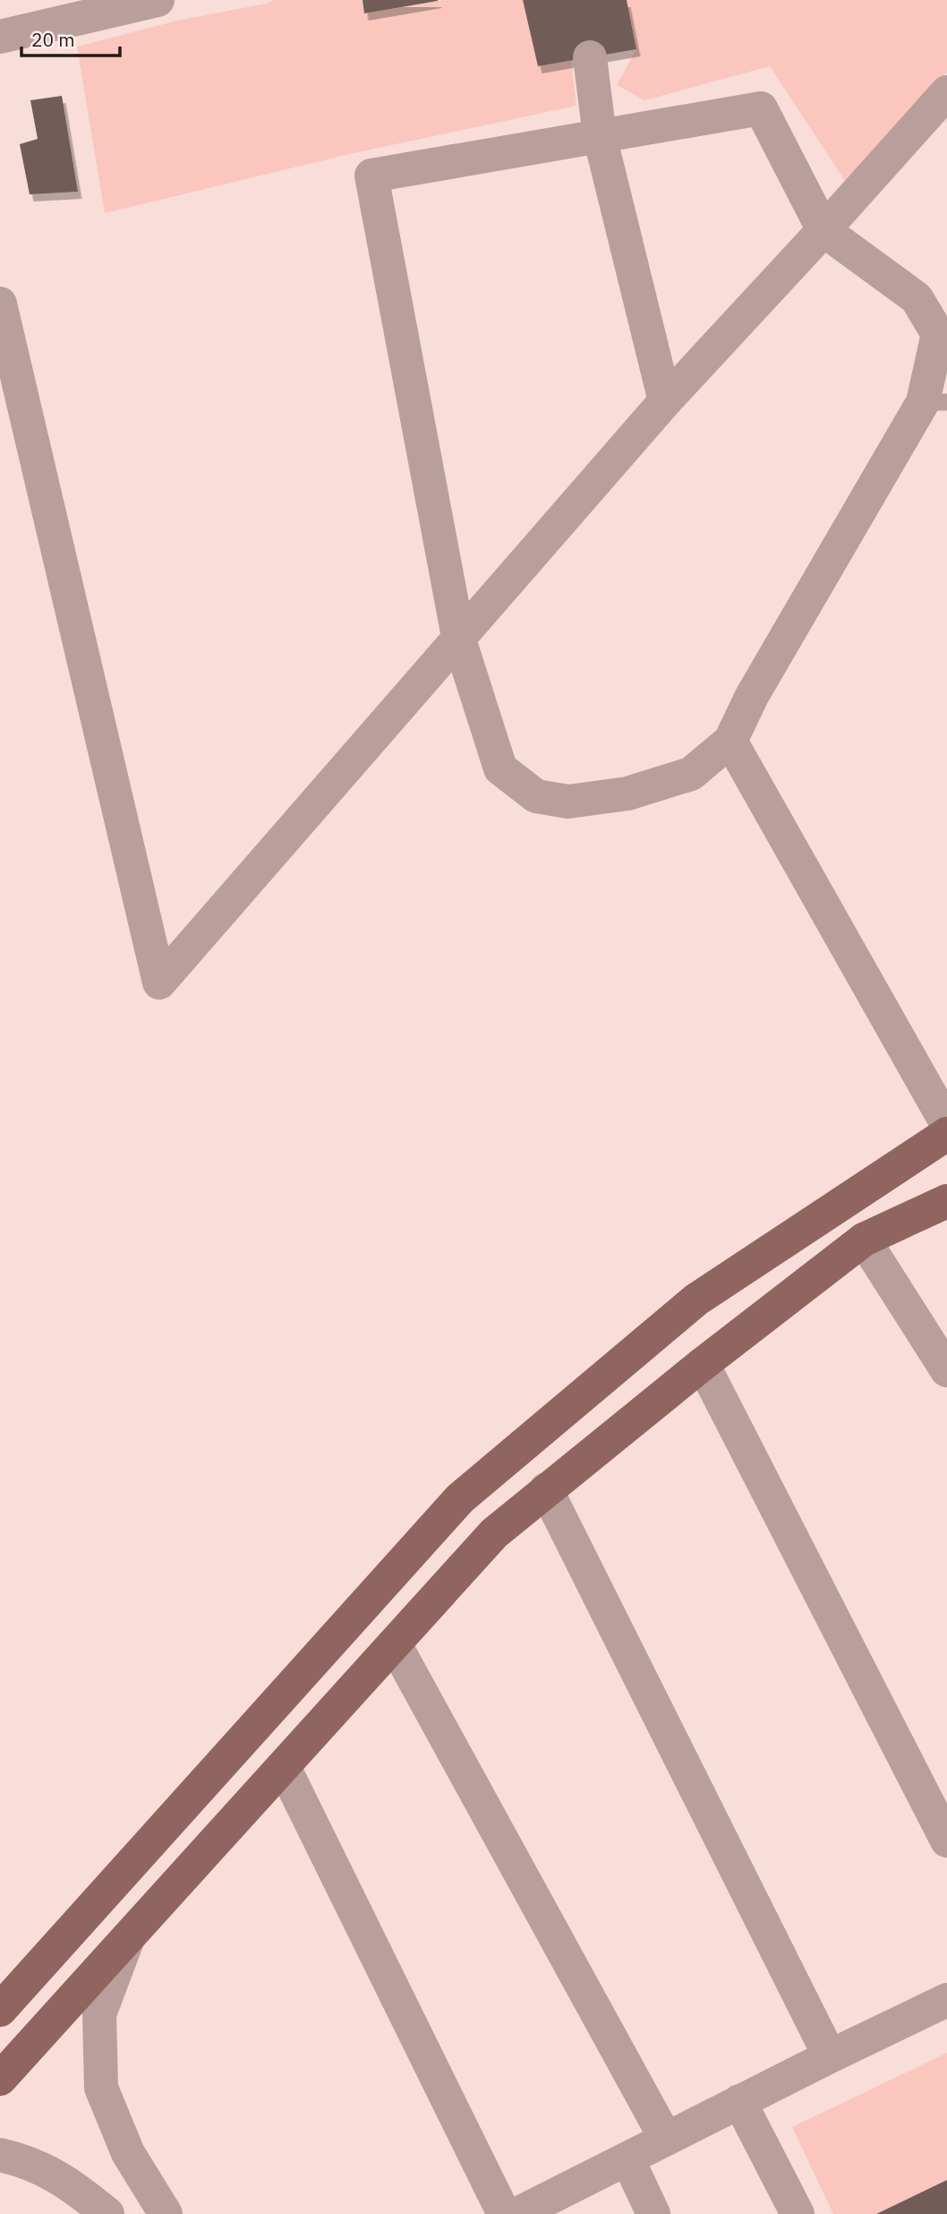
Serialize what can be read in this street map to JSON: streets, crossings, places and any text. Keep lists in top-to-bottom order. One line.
{"scale_bar":"20 m"}
